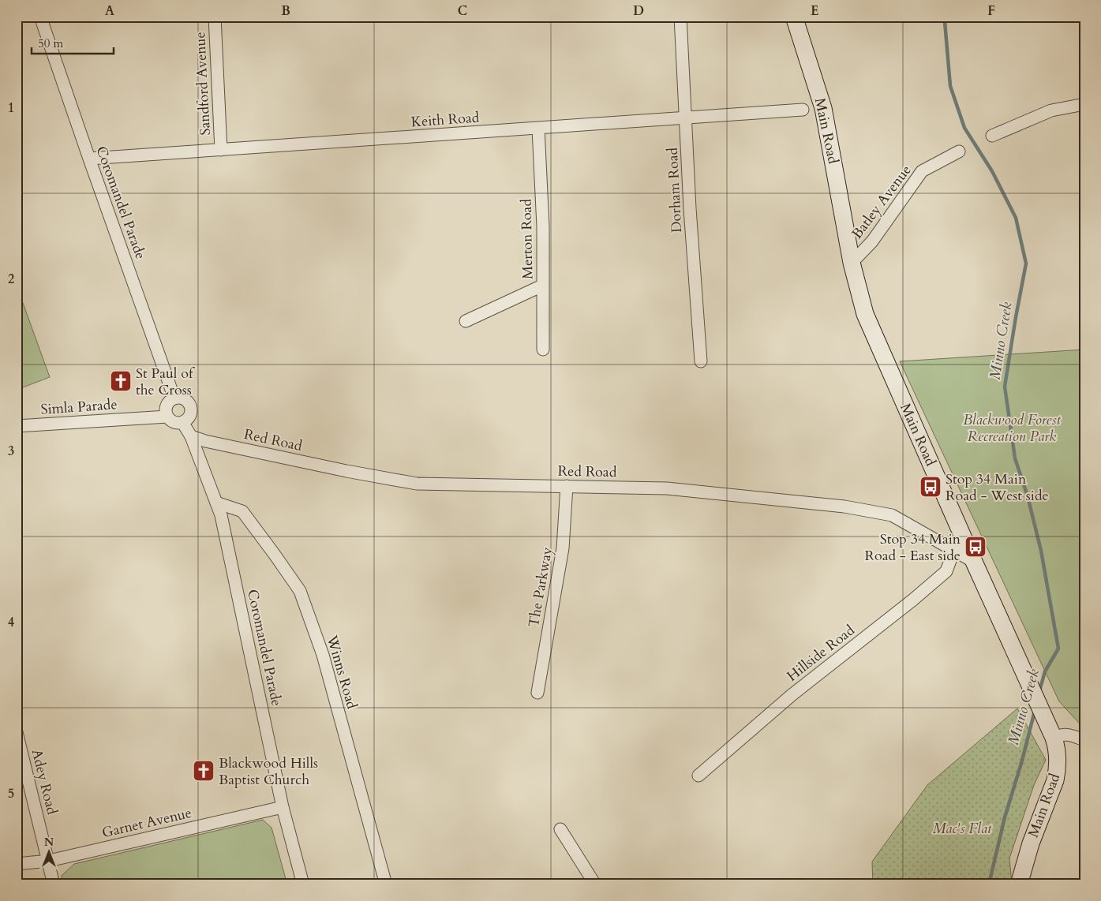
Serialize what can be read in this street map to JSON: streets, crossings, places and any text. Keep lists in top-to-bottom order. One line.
{"streets":{"main road":["Main Road"],"street":["Sandford Avenue","Keith Road","Dorham Road","Batley Avenue","Coromandel Parade","Merton Road","Simla Parade","Red Road","The Parkway","Hillside Road","Winns Road","Adey Road","Garnet Avenue"]},"crossings":[["Sandford Avenue","Keith Road"],["Keith Road","Dorham Road"],["Keith Road","Coromandel Parade"],["Keith Road","Merton Road"],["Main Road","Batley Avenue"],["Main Road","Red Road"],["Coromandel Parade","Simla Parade"],["Coromandel Parade","Red Road"],["Coromandel Parade","Winns Road"],["Coromandel Parade","Garnet Avenue"],["Red Road","The Parkway"],["Red Road","Hillside Road"],["Adey Road","Garnet Avenue"]],"water":["Minno Creek"],"parks":["Blackwood Forest Recreation Park","Mac's Flat"],"places":{"church":["St Paul of the Cross","Blackwood Hills Baptist Church"],"bus stop":["Stop 34 Main Road - West side","Stop 34 Main Road - East side"]},"scale_bar":"50 m","north":"top","grid":{"columns":["A","B","C","D","E","F"],"rows":["1","2","3","4","5"]}}
